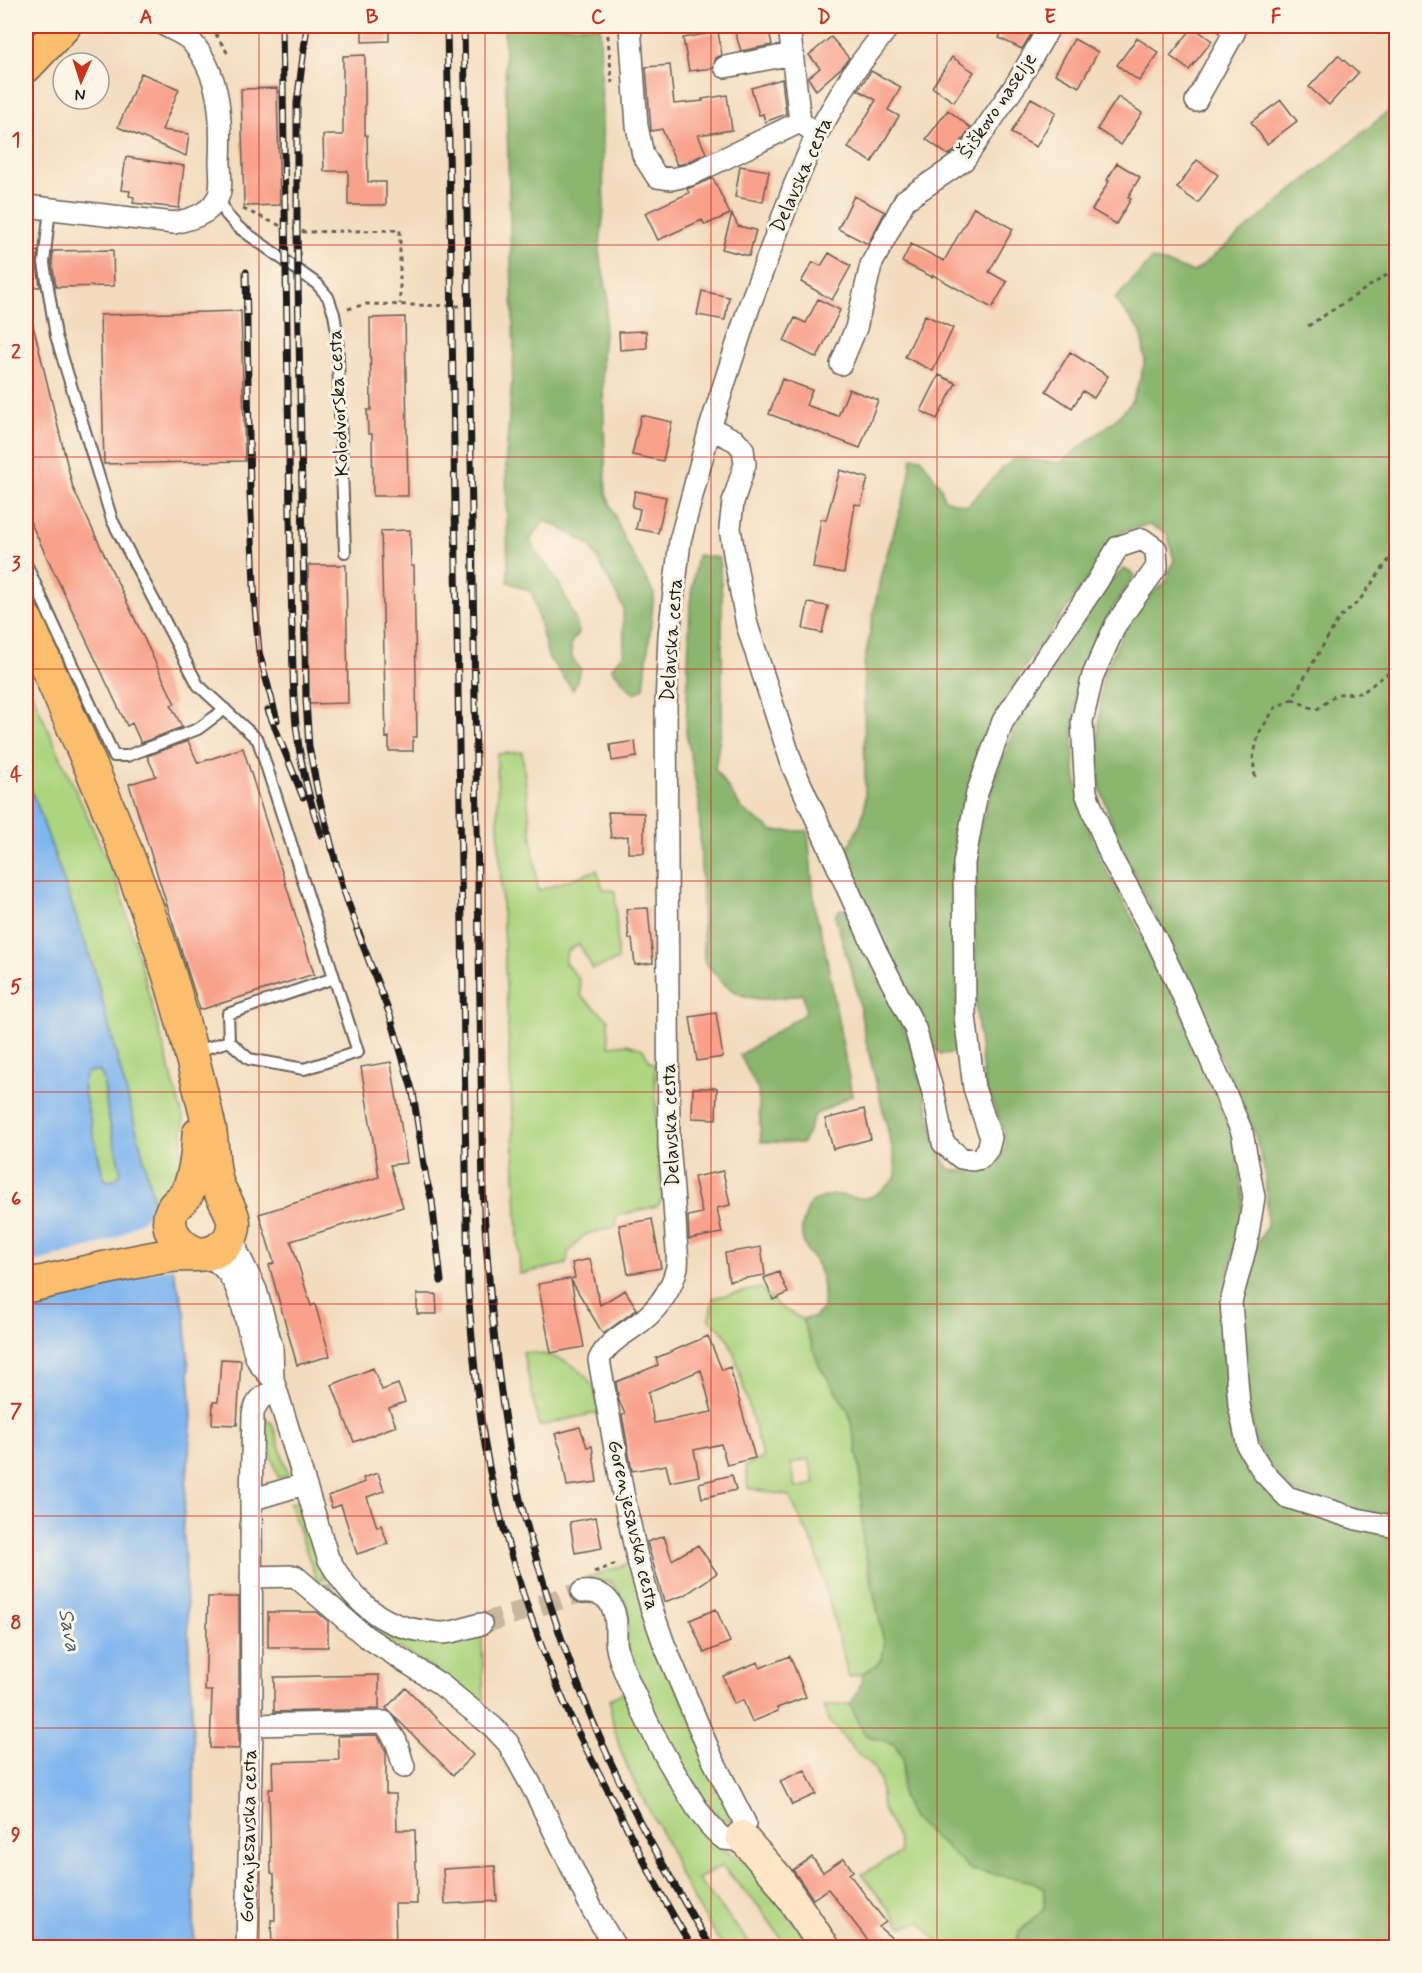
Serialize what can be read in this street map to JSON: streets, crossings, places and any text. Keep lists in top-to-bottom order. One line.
{"streets":{"street":["Šiškovo naselje","Delavska cesta","Gorenjesavska cesta"],"lane":["Kolodvorska cesta"]},"crossings":[["Delavska cesta","Gorenjesavska cesta"]],"water":["Sava"],"north":"bottom","grid":{"columns":["A","B","C","D","E","F"],"rows":["1","2","3","4","5","6","7","8","9"]}}
